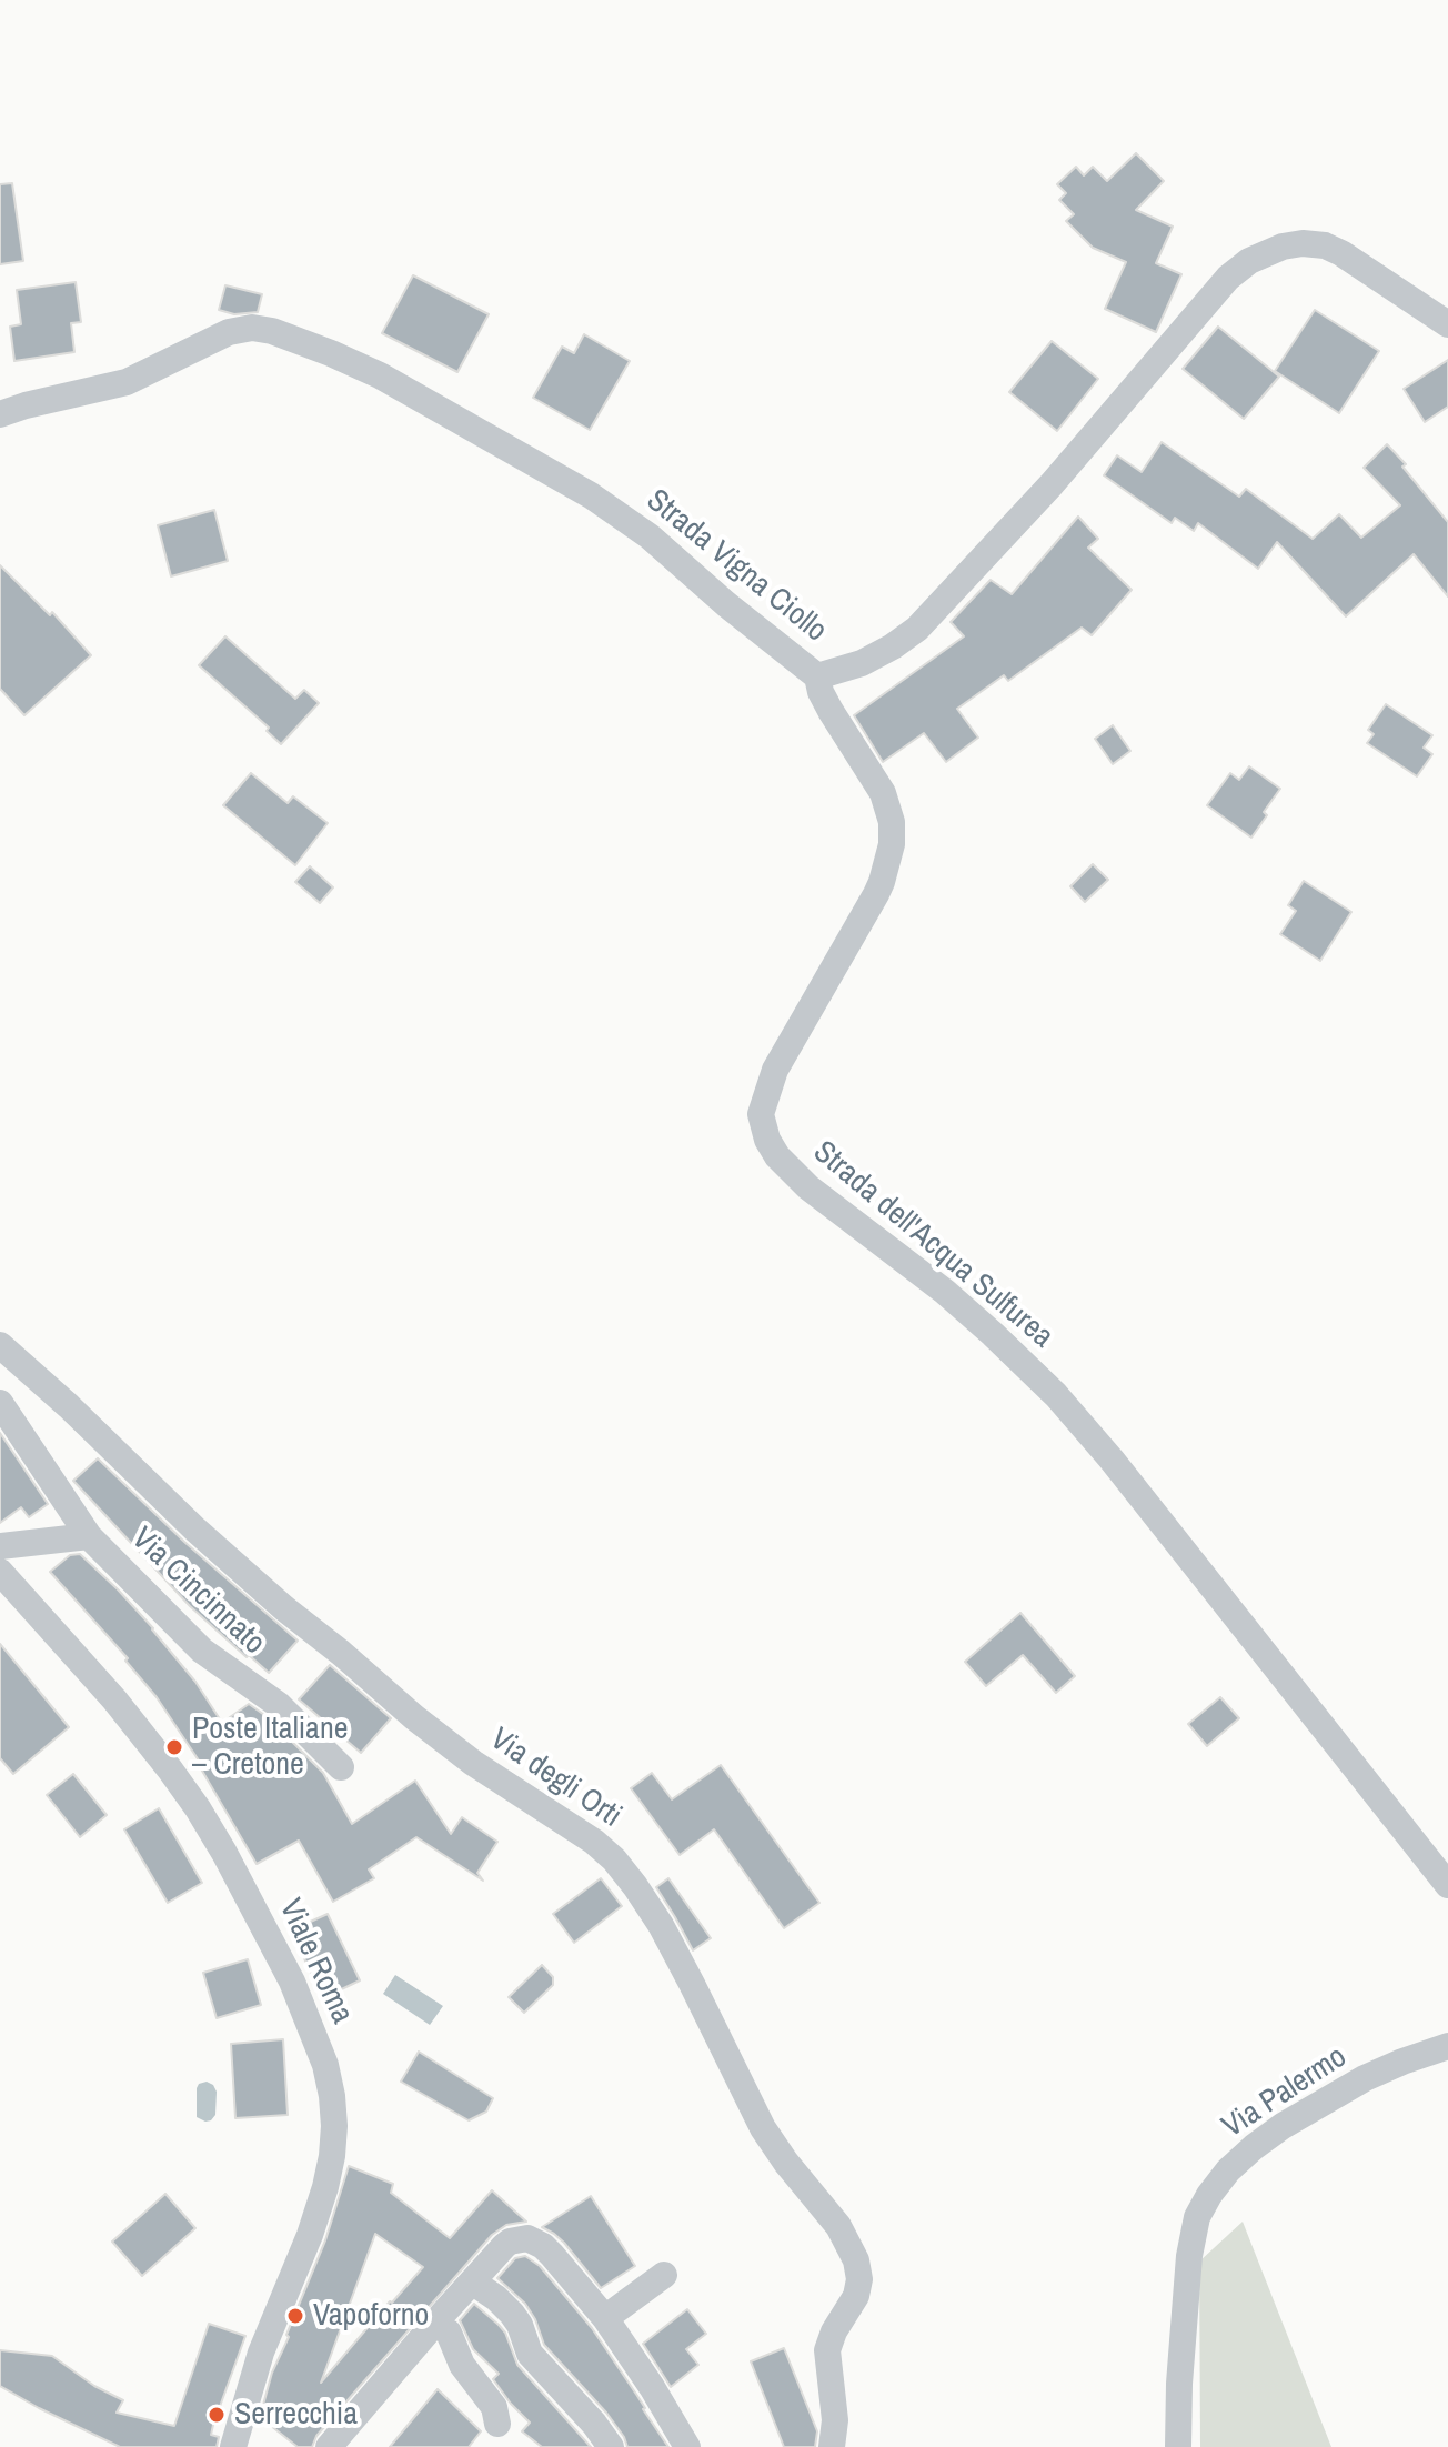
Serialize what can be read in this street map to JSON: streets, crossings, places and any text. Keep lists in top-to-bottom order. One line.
{"streets":{"street":["Strada Vigna Ciollo","Strada dell'Acqua Sulfurea","Via Cincinnato","Via degli Orti","Viale Roma","Via Palermo"]},"crossings":[["Strada Vigna Ciollo","Strada dell'Acqua Sulfurea"]],"places":["Poste Italiane – Cretone","Vapoforno","Serrecchia"]}
